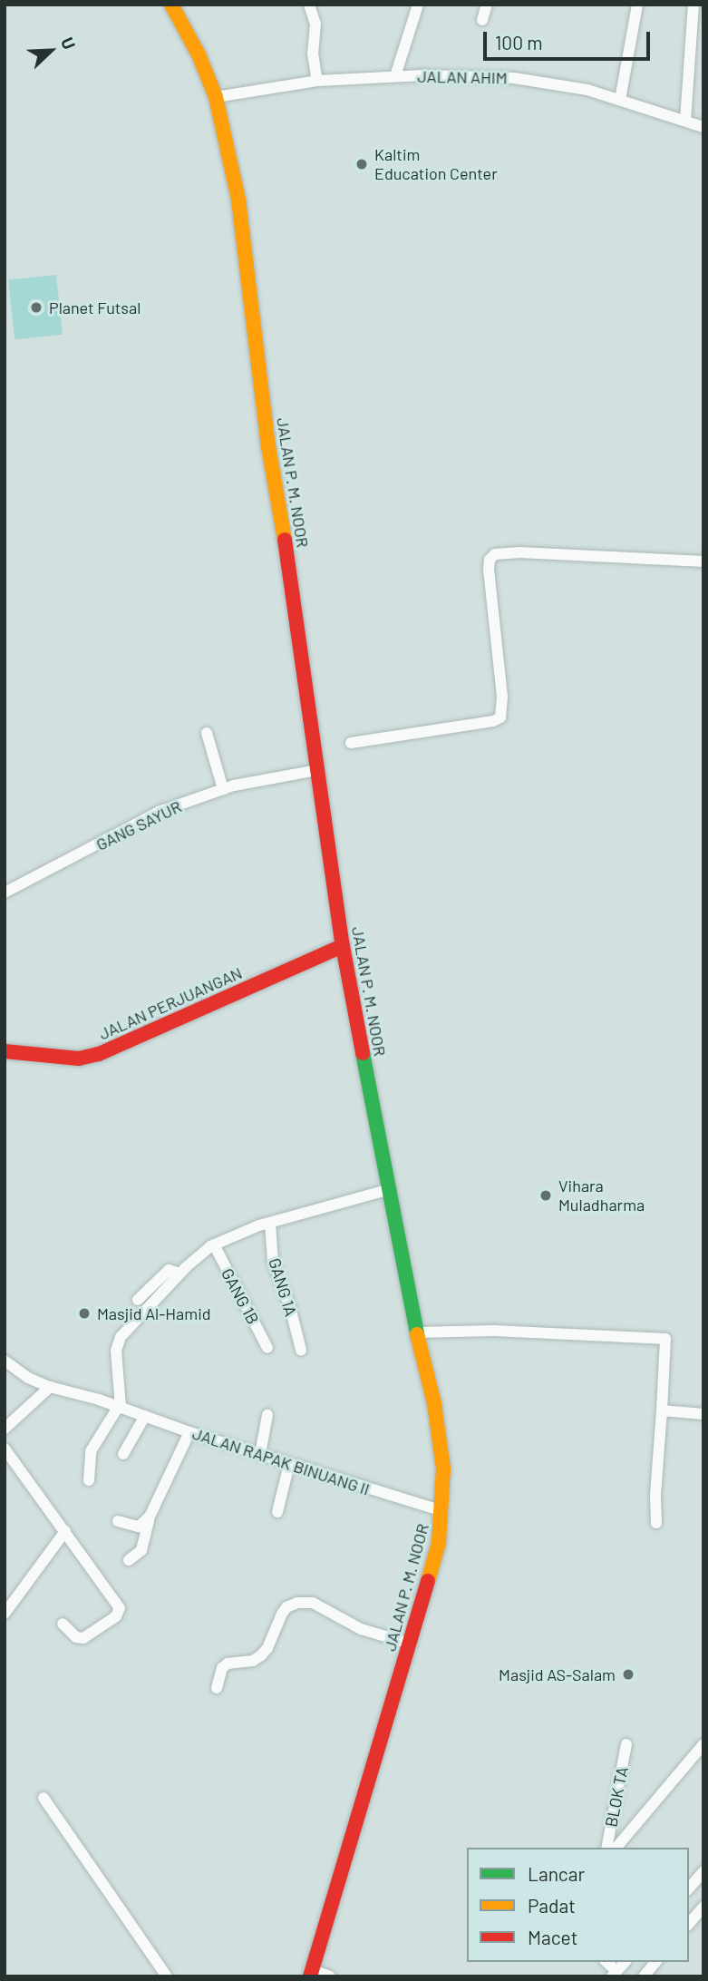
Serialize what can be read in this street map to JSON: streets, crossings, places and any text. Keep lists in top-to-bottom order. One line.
{"streets":{"main road":["JALAN P. M. NOOR","JALAN PERJUANGAN"],"street":["JALAN AHIM","GANG SAYUR","GANG 1A","GANG 1B","JALAN RAPAK BINUANG II","BLOK TA"]},"crossings":[["JALAN AHIM","JALAN P. M. NOOR"],["JALAN P. M. NOOR","GANG SAYUR"],["JALAN P. M. NOOR","JALAN PERJUANGAN"],["JALAN P. M. NOOR","JALAN RAPAK BINUANG II"]],"places":["Kaltim Education Center","Planet Futsal","Vihara Muladharma","Masjid Al-Hamid","Masjid AS-Salam"],"legend":["Lancar","Padat","Macet"],"scale_bar":"100 m","north":"top right"}
